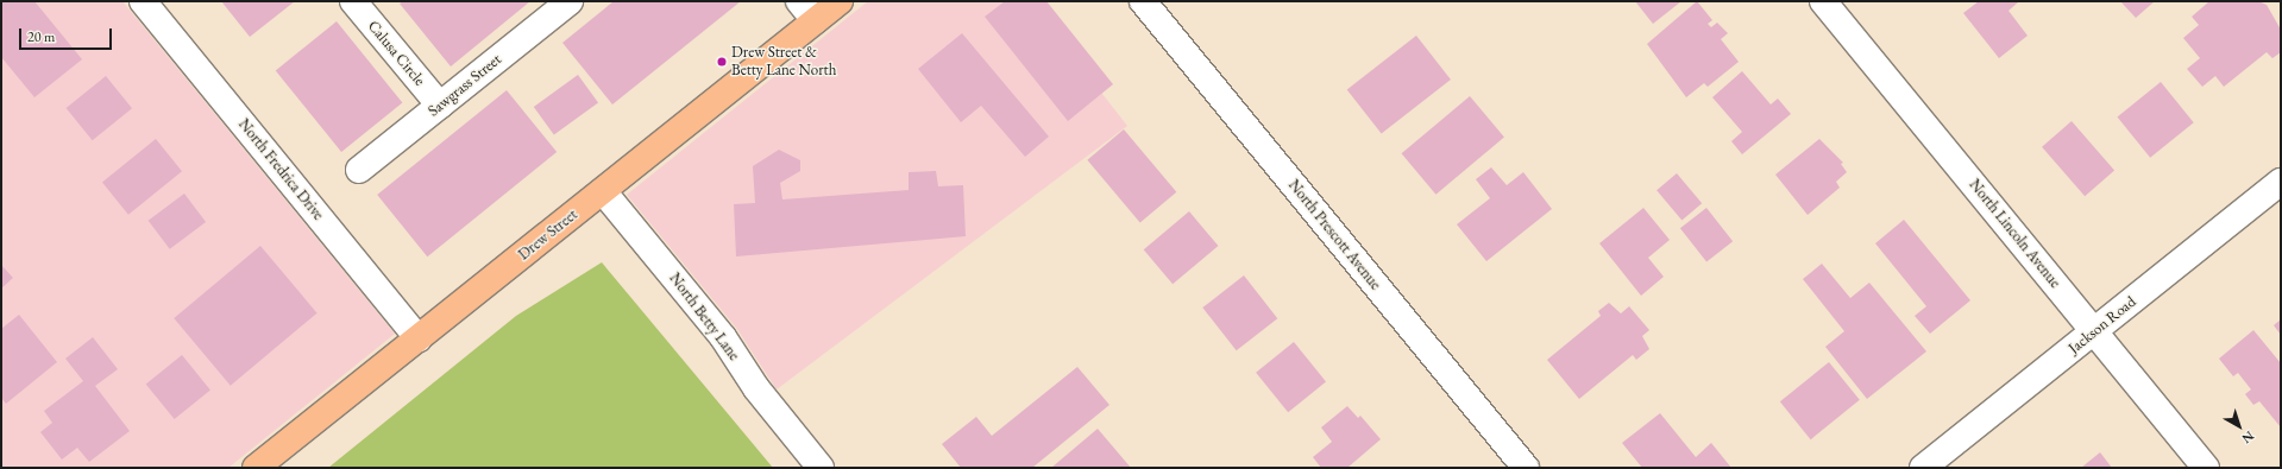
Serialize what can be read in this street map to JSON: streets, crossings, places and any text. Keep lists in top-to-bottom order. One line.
{"streets":{"main road":["Drew Street"],"street":["Calusa Circle","Sawgrass Street","North Fredrica Drive","North Lincoln Avenue","North Prescott Avenue","North Betty Lane","Jackson Road"]},"crossings":[["Calusa Circle","Sawgrass Street"],["North Fredrica Drive","Drew Street"],["North Lincoln Avenue","Jackson Road"],["Drew Street","North Betty Lane"]],"places":["Drew Street & Betty Lane North"],"scale_bar":"20 m","north":"bottom right"}
